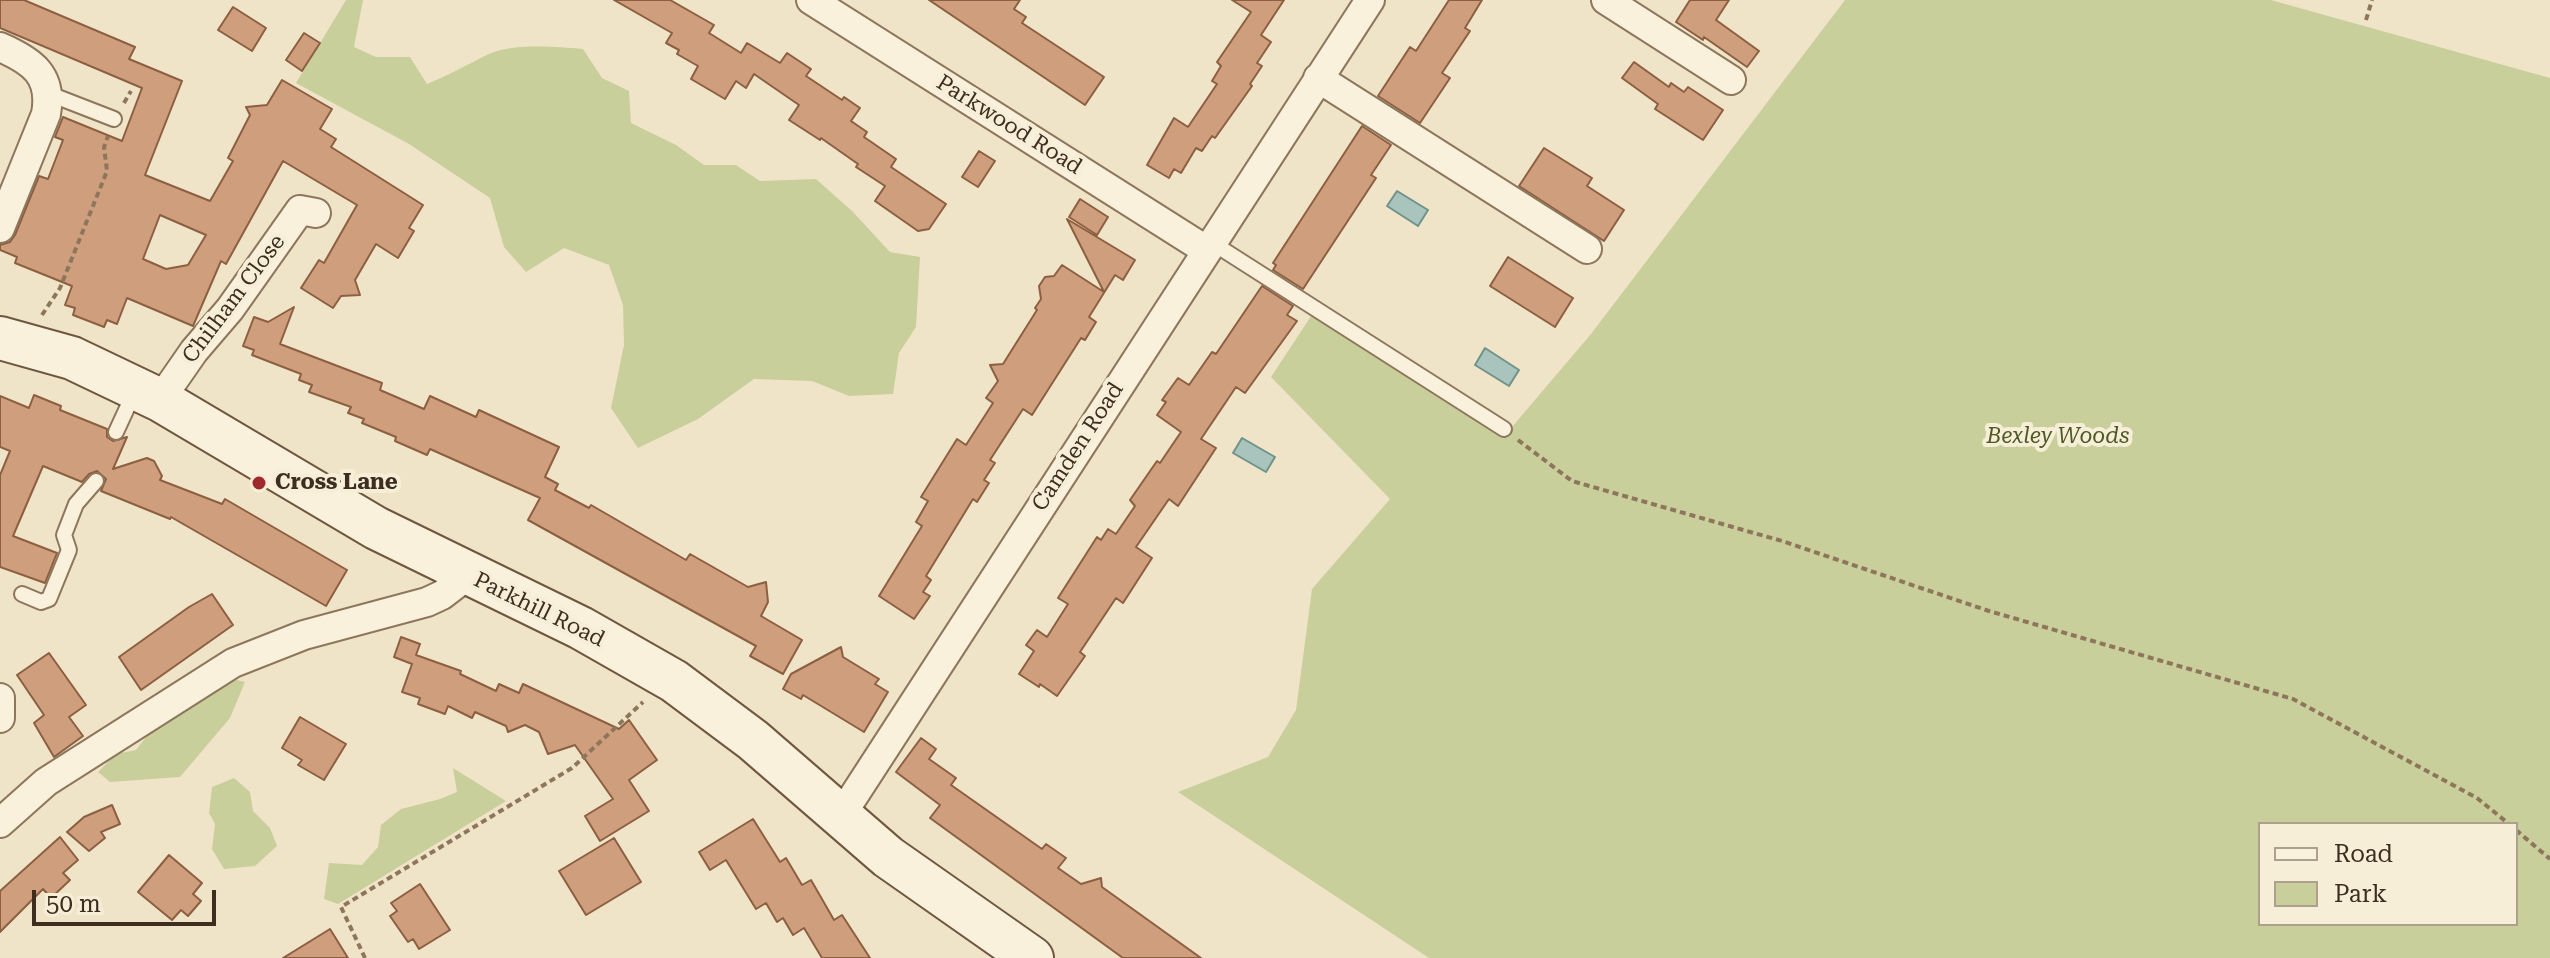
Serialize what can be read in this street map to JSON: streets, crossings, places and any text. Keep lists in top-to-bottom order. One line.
{"streets":{"main road":["Parkhill Road"],"street":["Parkwood Road","Chilham Close","Camden Road"]},"crossings":[["Parkwood Road","Camden Road"],["Chilham Close","Parkhill Road"],["Camden Road","Parkhill Road"]],"parks":["Bexley Woods"],"places":["Cross Lane"],"legend":["Road","Park"],"scale_bar":"50 m"}
